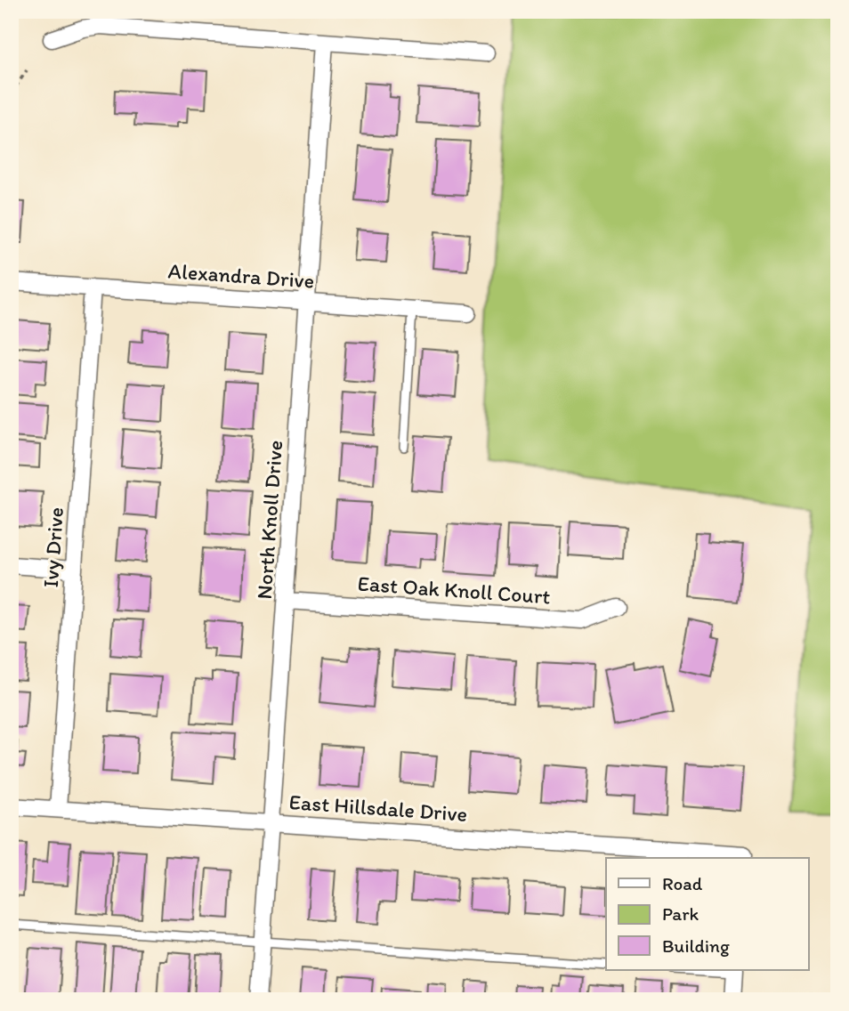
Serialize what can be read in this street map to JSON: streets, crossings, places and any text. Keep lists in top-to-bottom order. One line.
{"streets":{"street":["Alexandra Drive","North Knoll Drive","Ivy Drive","East Oak Knoll Court","East Hillsdale Drive"]},"crossings":[["Alexandra Drive","North Knoll Drive"],["Alexandra Drive","Ivy Drive"],["North Knoll Drive","East Oak Knoll Court"],["North Knoll Drive","East Hillsdale Drive"],["Ivy Drive","East Hillsdale Drive"]],"legend":["Road","Park","Building"]}
